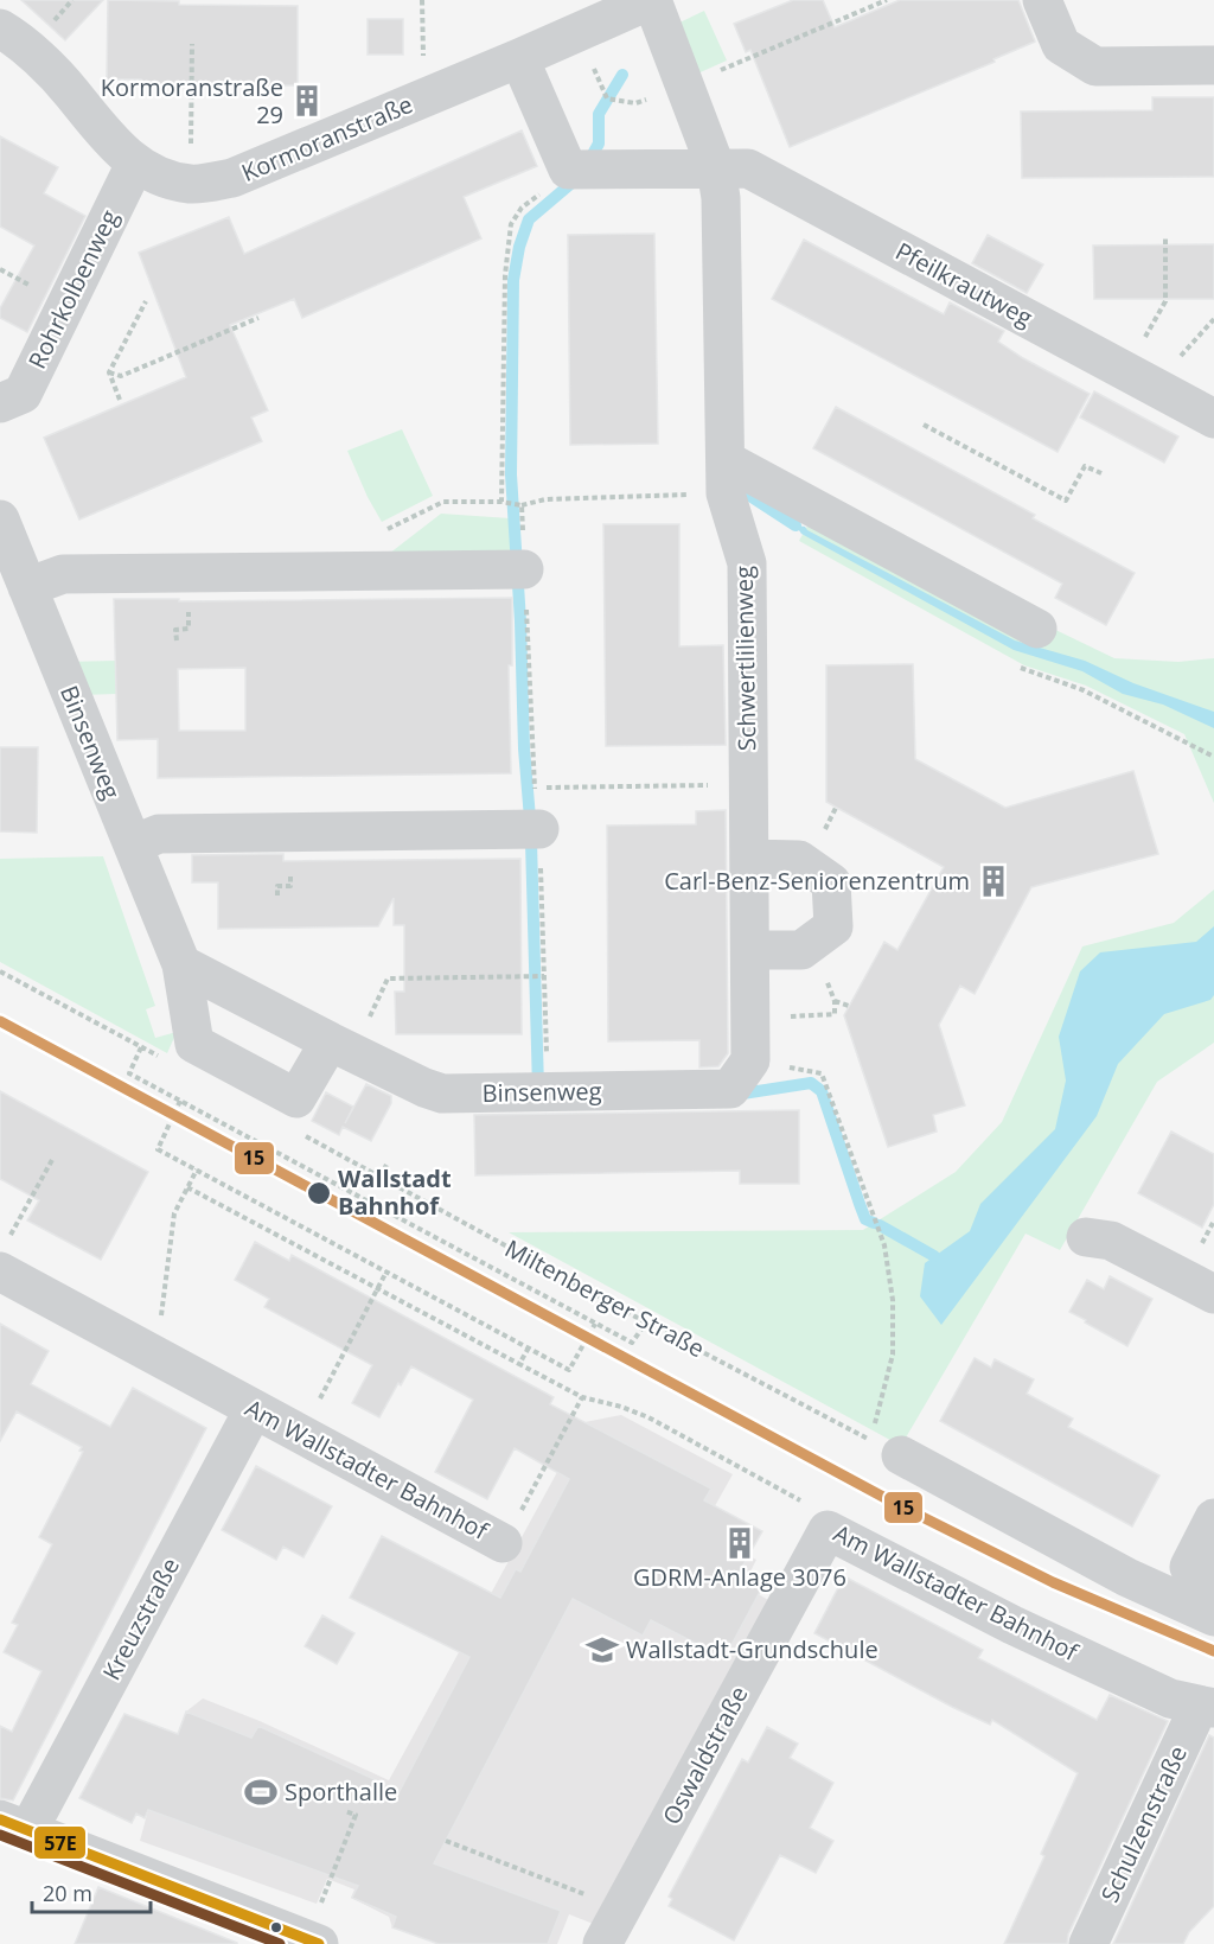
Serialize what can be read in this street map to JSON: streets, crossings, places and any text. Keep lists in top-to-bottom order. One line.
{"streets":{"street":["Kormoranstraße","Pfeilkrautweg","Rohrkolbenweg","Schwertlilienweg","Binsenweg","Am Wallstadter Bahnhof","Kreuzstraße","Oswaldstraße","Schulzenstraße"],"path":["Miltenberger Straße"]},"crossings":[["Kormoranstraße","Rohrkolbenweg"],["Kormoranstraße","Schwertlilienweg"],["Pfeilkrautweg","Schwertlilienweg"],["Schwertlilienweg","Binsenweg"],["Am Wallstadter Bahnhof","Kreuzstraße"],["Am Wallstadter Bahnhof","Oswaldstraße"],["Am Wallstadter Bahnhof","Schulzenstraße"]],"places":{"building":["Kormoranstraße 29","Carl-Benz-Seniorenzentrum","GDRM-Anlage 3076"],"other":["Wallstadt Bahnhof"],"school or university":["Wallstadt-Grundschule"],"sports":["Sporthalle"]},"lines":["transit line 15","transit line 57E"],"scale_bar":"20 m"}
